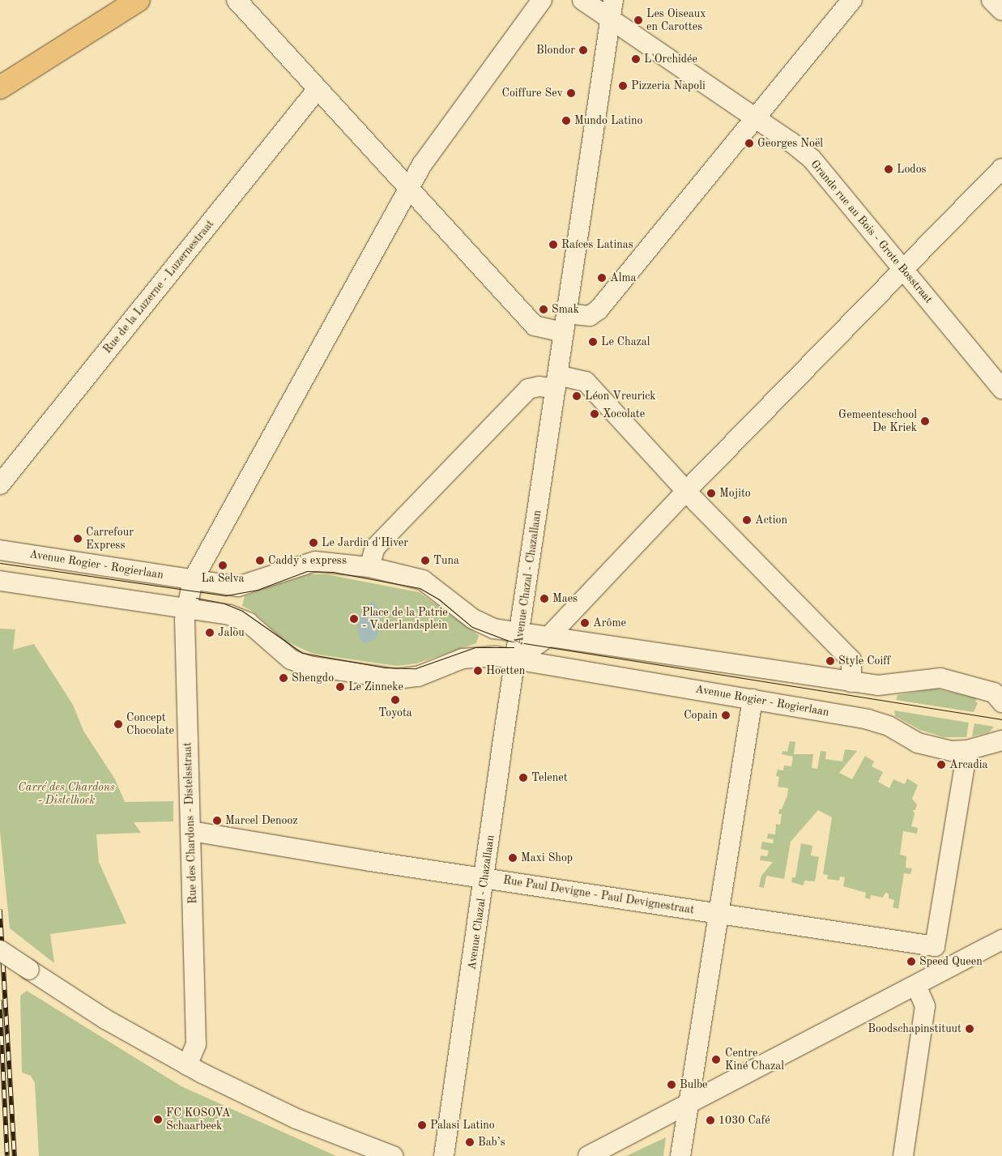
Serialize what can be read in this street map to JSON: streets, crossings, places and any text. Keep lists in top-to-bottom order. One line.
{"streets":{"street":["Grande rue au Bois - Grote Bosstraat","Rue de la Luzerne - Luzernestraat","Avenue Rogier - Rogierlaan","Avenue Chazal - Chazallaan","Rue des Chardons - Distelsstraat","Rue Paul Devigne - Paul Devignestraat"]},"crossings":[["Grande rue au Bois - Grote Bosstraat","Avenue Chazal - Chazallaan"],["Avenue Rogier - Rogierlaan","Avenue Chazal - Chazallaan"],["Avenue Rogier - Rogierlaan","Rue des Chardons - Distelsstraat"],["Avenue Rogier - Rogierlaan","Rue Paul Devigne - Paul Devignestraat"],["Avenue Chazal - Chazallaan","Rue Paul Devigne - Paul Devignestraat"],["Rue des Chardons - Distelsstraat","Rue Paul Devigne - Paul Devignestraat"]],"parks":["Carré des Chardons - Distelhoek"],"places":["Les Oiseaux en Carottes","Blondor","L'Orchidée","Pizzeria Napoli","Coiffure Sev","Mundo Latino","Georges Noël","Lodos","Raíces Latinas","Alma","Smak","Le Chazal","Léon Vreurick","Xocolate","Gemeenteschool De Kriek","Mojito","Action","Carrefour Express","Le Jardin d'Hiver","Caddy's express","Tuna","La Selva","Maes","Place de la Patrie - Vaderlandsplein","Arôme","Jalou","Style Coiff","Hoetten","Shengdo","Le Zinneke","Toyota","Copain","Concept Chocolate","Arcadia","Telenet","Marcel Denooz","Maxi Shop","Speed Queen","Boodschapinstituut","Centre Kiné Chazal","Bulbe","FC KOSOVA Schaarbeek","1030 Café","Palasi Latino","Bab’s"]}
